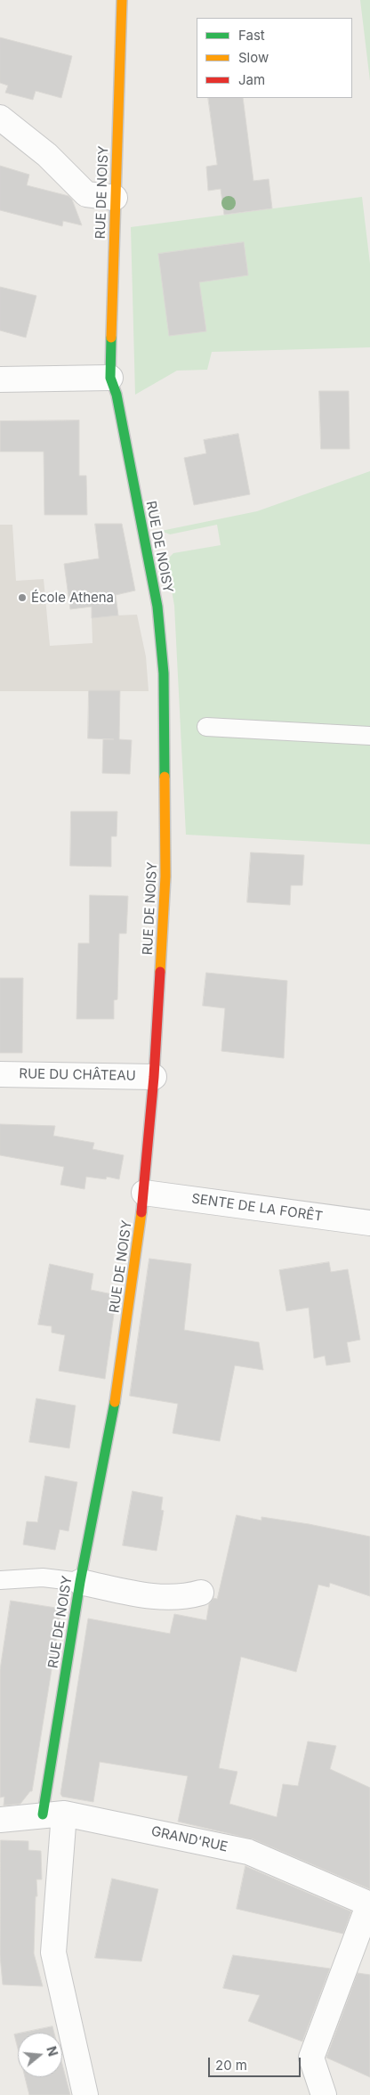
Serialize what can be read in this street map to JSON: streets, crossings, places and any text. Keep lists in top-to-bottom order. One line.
{"streets":{"street":["RUE DE NOISY","RUE DU CHÂTEAU","SENTE DE LA FORÊT","GRAND'RUE"]},"crossings":[["RUE DE NOISY","RUE DU CHÂTEAU"],["RUE DE NOISY","SENTE DE LA FORÊT"],["RUE DE NOISY","GRAND'RUE"]],"places":["École Athena"],"legend":["Fast","Slow","Jam"],"scale_bar":"20 m","north":"right"}
